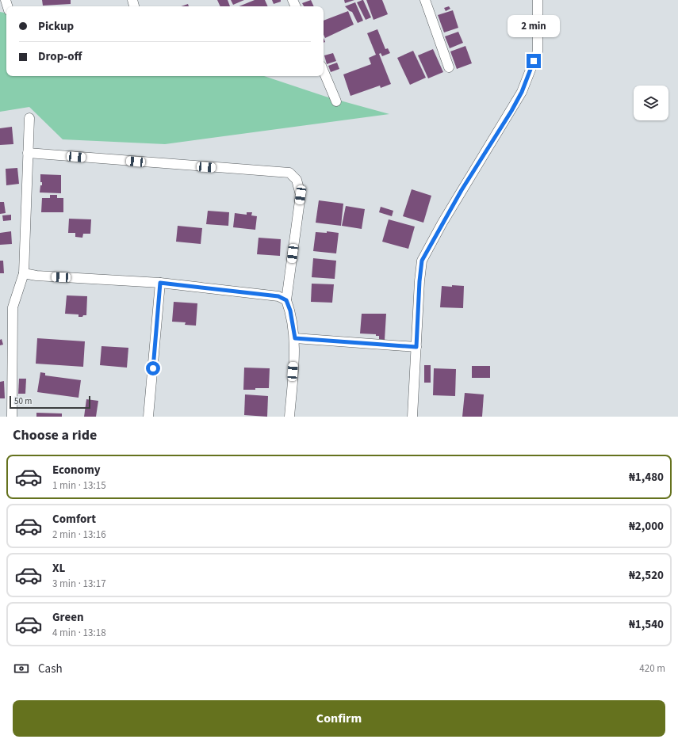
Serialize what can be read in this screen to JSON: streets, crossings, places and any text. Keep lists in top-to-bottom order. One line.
{"scale_bar":"50 m","page":{"banner":["Pickup","Drop-off"],"bubble":"2 min","scale":"50 m","heading":"Choose a ride","list":[{"name":"Economy","note":"1 min · 13:15","value":"₦1,480"},{"name":"Comfort","note":"2 min · 13:16","value":"₦2,000"},{"name":"XL","note":"3 min · 13:17","value":"₦2,520"},{"name":"Green","note":"4 min · 13:18","value":"₦1,540"}],"pay":["Cash","420 m"],"buttons":"Confirm"}}
